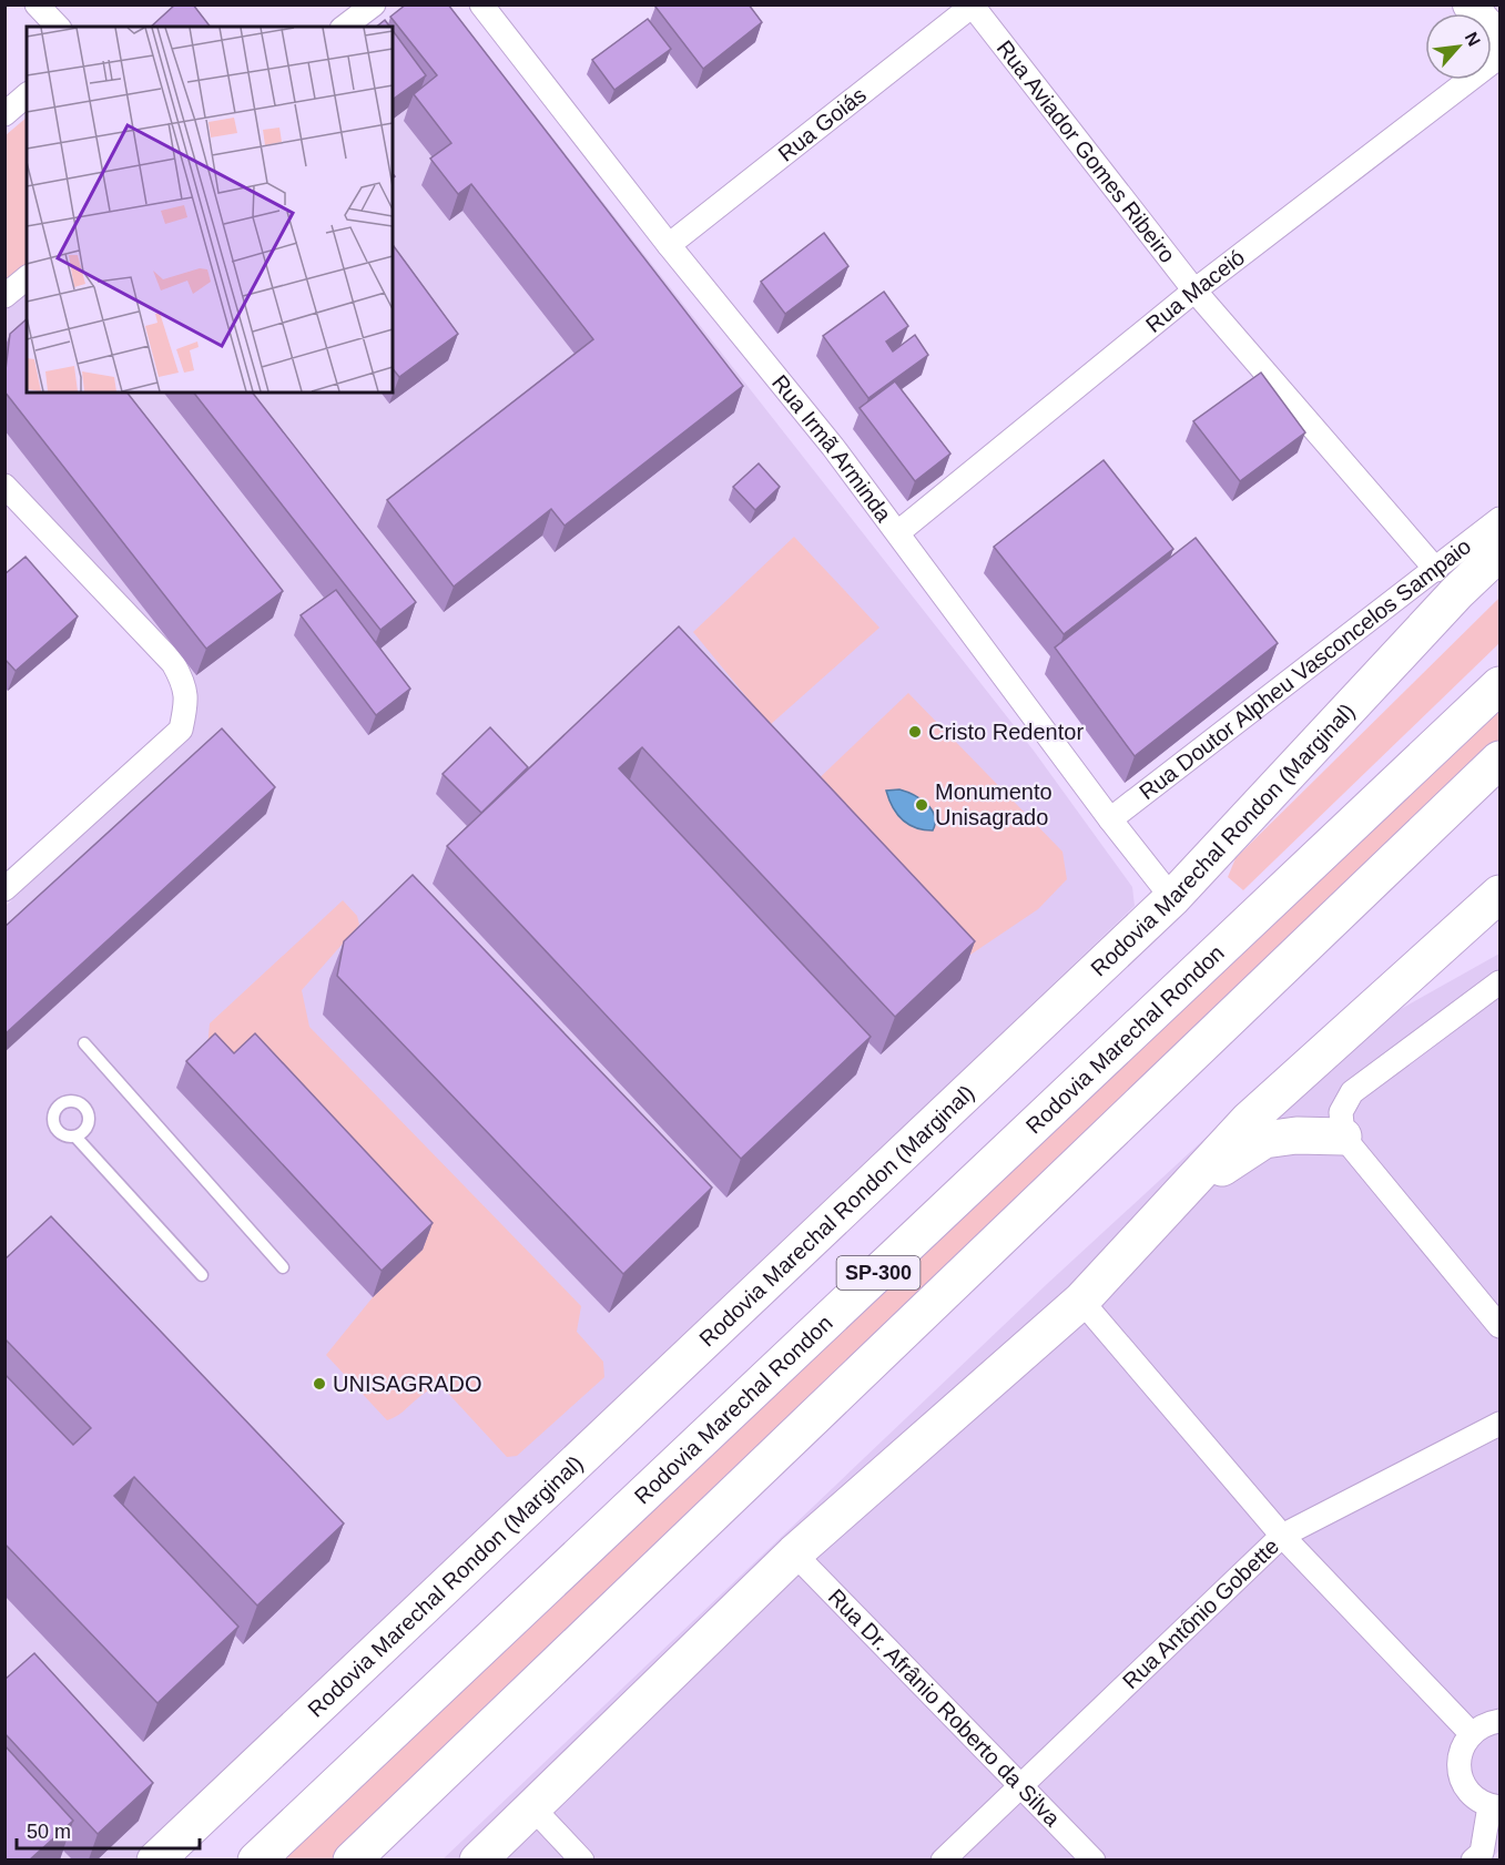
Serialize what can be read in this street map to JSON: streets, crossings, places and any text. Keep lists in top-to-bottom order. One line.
{"streets":{"highway":["Rodovia Marechal Rondon (Marginal)","Rodovia Marechal Rondon","SP-300"],"street":["Rua Goiás","Rua Aviador Gomes Ribeiro","Rua Maceió","Rua Irmã Arminda","Rua Doutor Alpheu Vasconcelos Sampaio","Rua Antônio Gobette","Rua Dr. Afrânio Roberto da Silva"]},"crossings":[["Rua Goiás","Rua Aviador Gomes Ribeiro"],["Rua Goiás","Rua Irmã Arminda"],["Rua Aviador Gomes Ribeiro","Rua Maceió"],["Rua Aviador Gomes Ribeiro","Rua Doutor Alpheu Vasconcelos Sampaio"],["Rua Maceió","Rua Irmã Arminda"],["Rua Irmã Arminda","Rua Doutor Alpheu Vasconcelos Sampaio"],["Rua Irmã Arminda","Rodovia Marechal Rondon (Marginal)"],["Rua Antônio Gobette","Rua Dr. Afrânio Roberto da Silva"]],"places":["Cristo Redentor","Monumento Unisagrado","UNISAGRADO"],"scale_bar":"50 m","north":"top right"}
